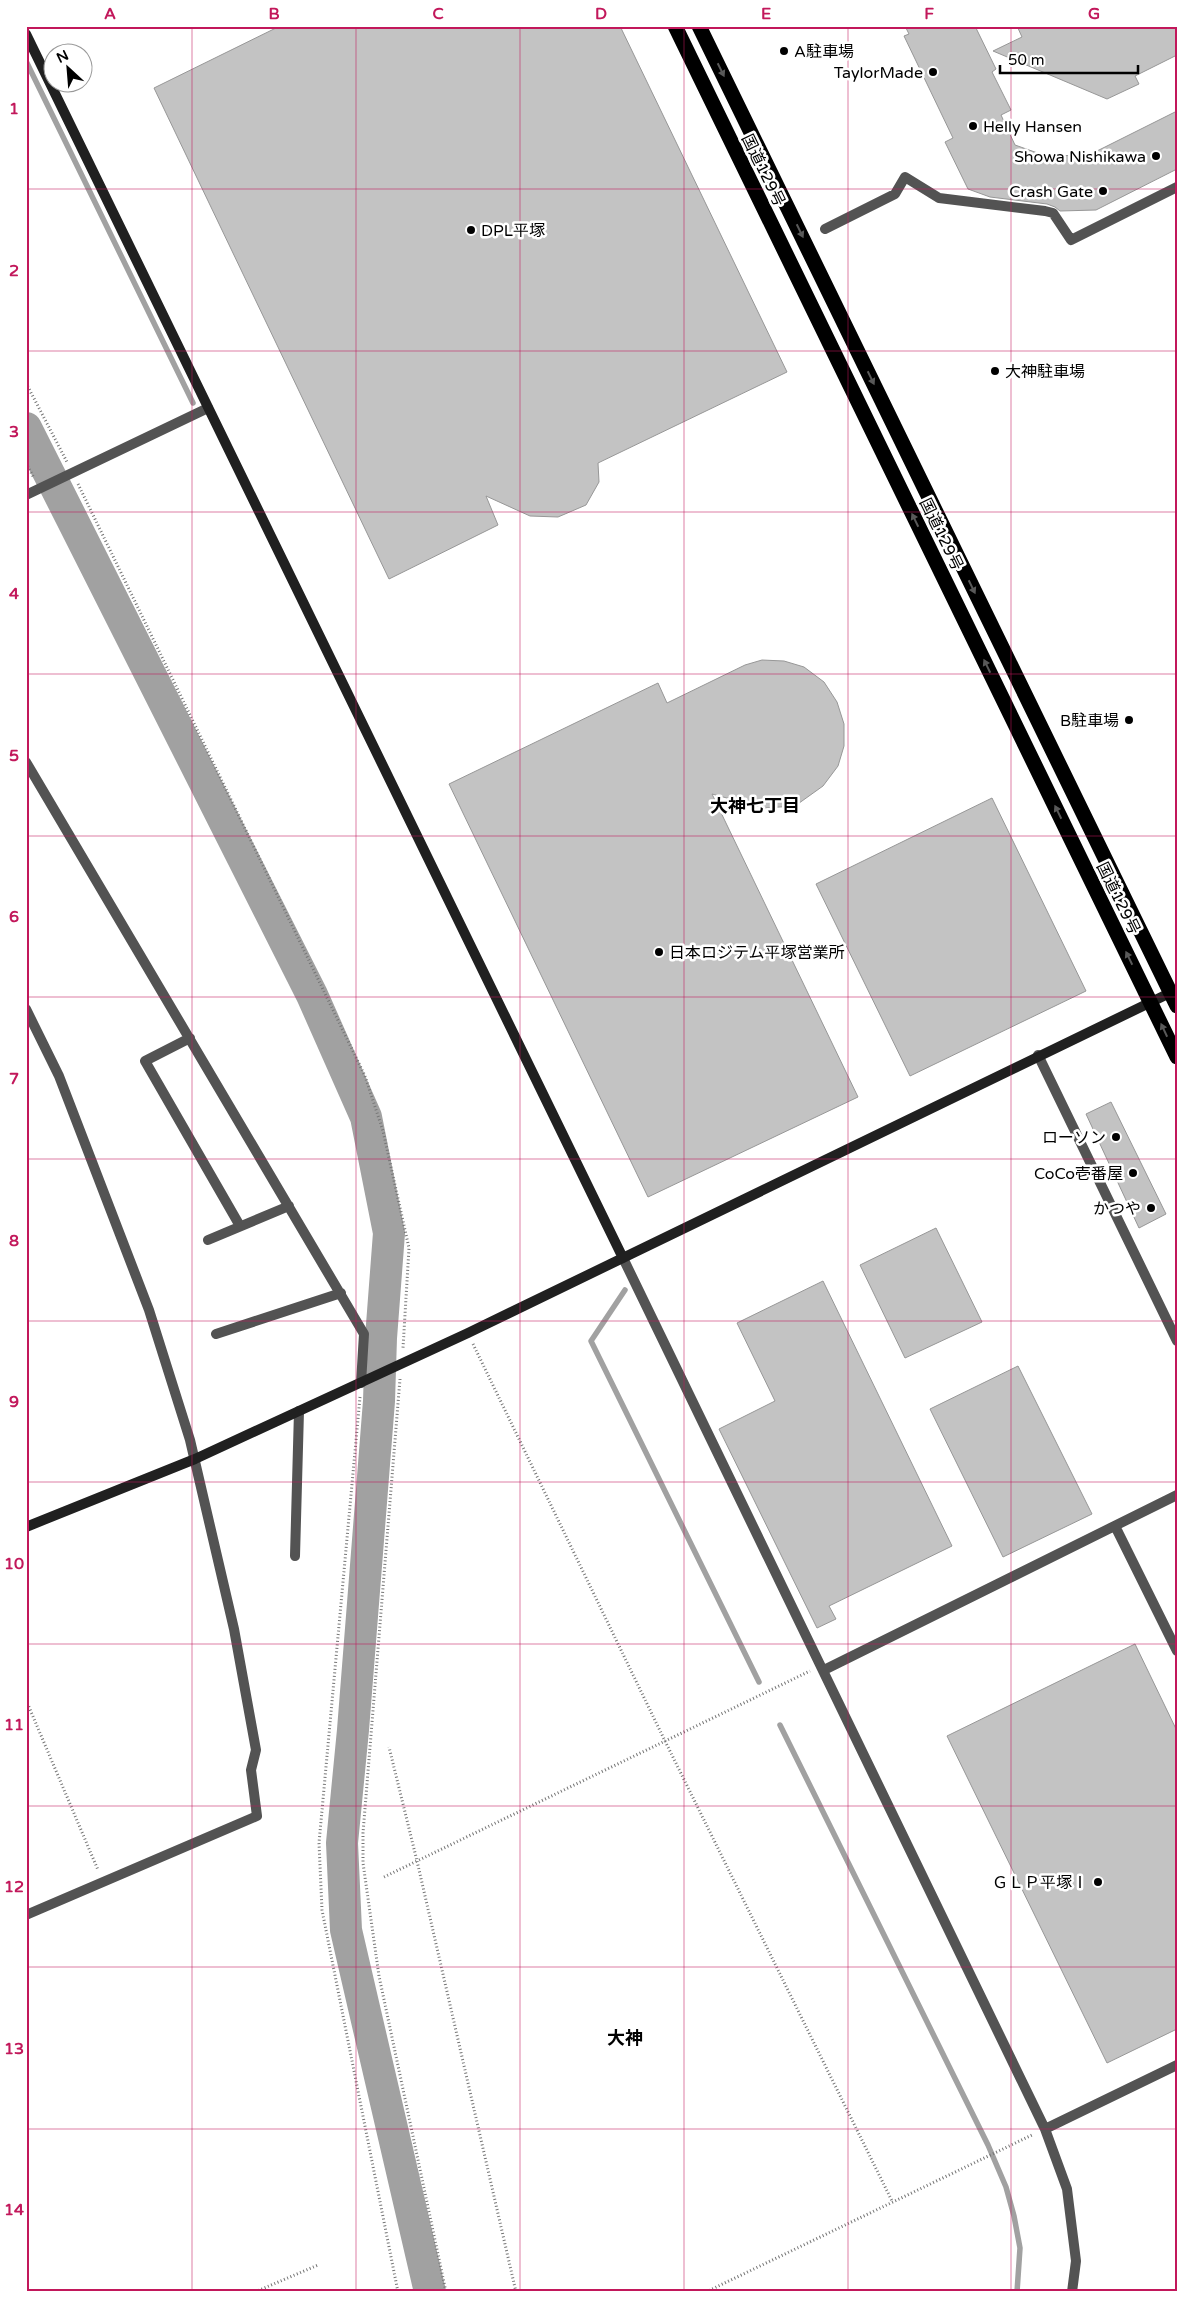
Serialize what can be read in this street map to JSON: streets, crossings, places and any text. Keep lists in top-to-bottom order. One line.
{"streets":{"highway":["国道129号"]},"districts":["大神七丁目","大神"],"places":["A駐車場","TaylorMade","Helly Hansen","Showa Nishikawa","Crash Gate","DPL平塚","大神駐車場","B駐車場","日本ロジテム平塚営業所","ローソン","CoCo壱番屋","かつや","ＧＬＰ平塚Ⅰ"],"scale_bar":"50 m","north":"top left","grid":{"columns":["A","B","C","D","E","F","G"],"rows":["1","2","3","4","5","6","7","8","9","10","11","12","13","14"]}}
